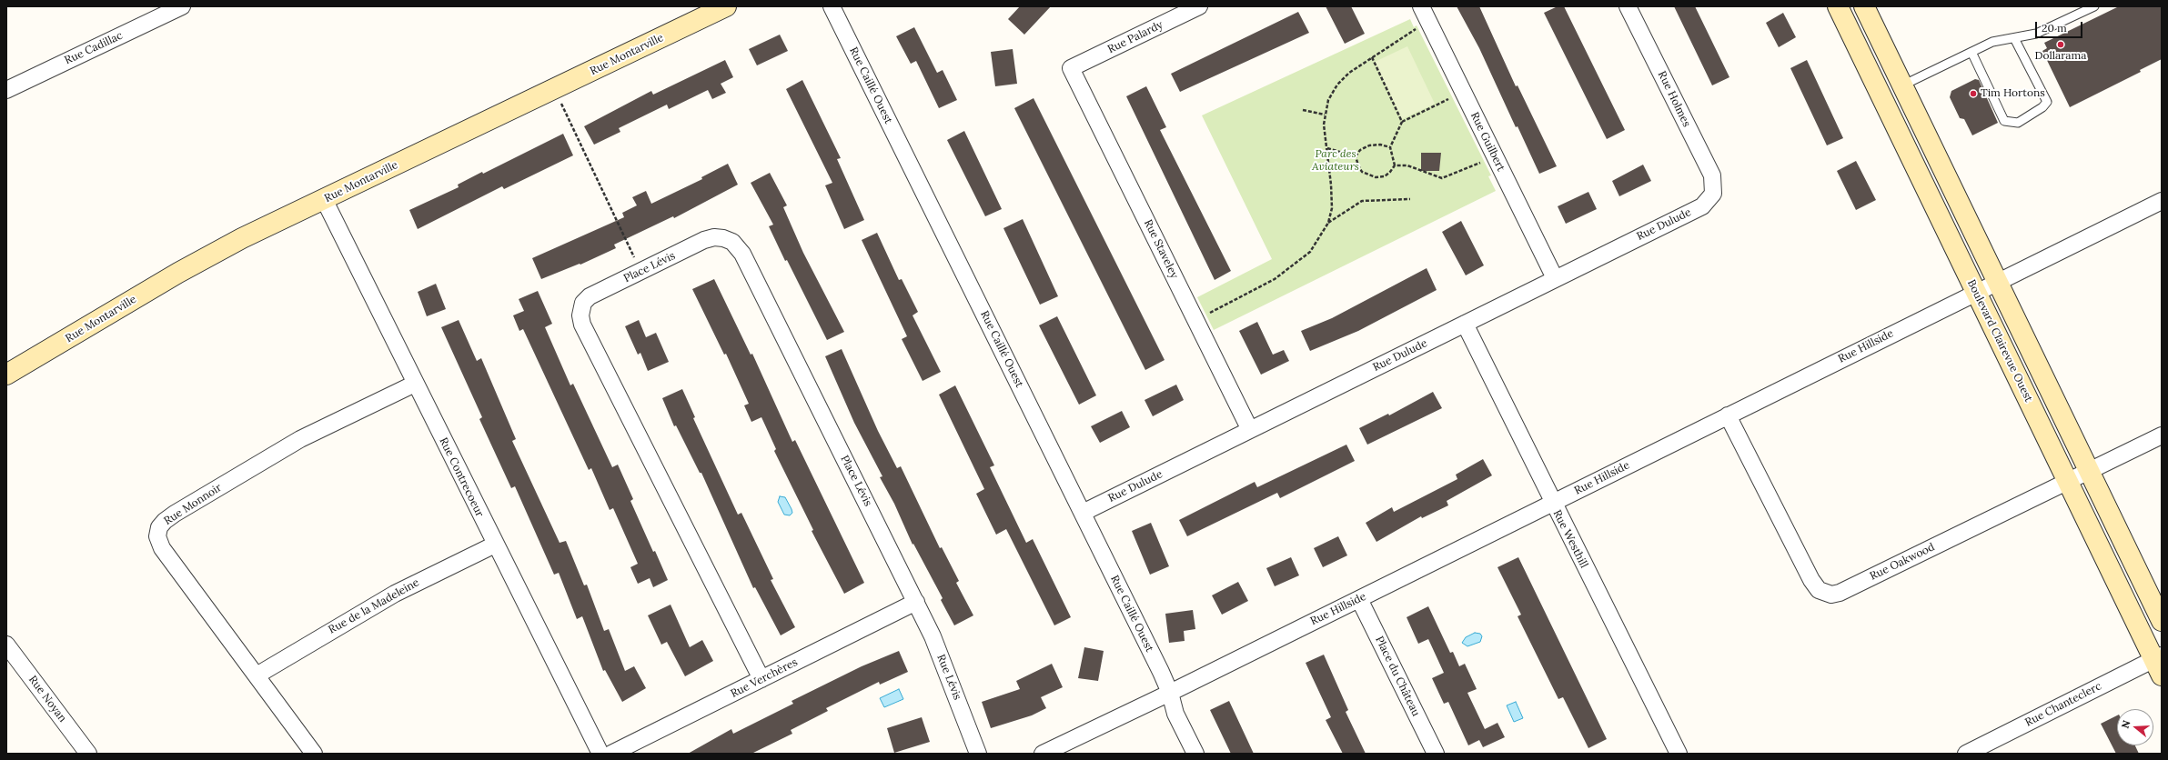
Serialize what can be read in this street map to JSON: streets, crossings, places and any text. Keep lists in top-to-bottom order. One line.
{"streets":{"street":["Rue Palardy","Rue Cadillac","Rue Montarville","Rue Caillé Ouest","Rue Holmes","Rue Guilbert","Rue Dulude","Rue Staveley","Place Lévis","Boulevard Clairevue Ouest","Rue Hillside","Rue Contrecoeur","Rue Monnoir","Rue Westhill","Rue Oakwood","Rue de la Madeleine","Place du Château","Rue Lévis","Rue Verchères","Rue Noyan","Rue Chanteclerc"]},"crossings":[["Rue Palardy","Rue Staveley"],["Rue Montarville","Rue Contrecoeur"],["Rue Caillé Ouest","Rue Dulude"],["Rue Caillé Ouest","Rue Hillside"],["Rue Holmes","Rue Dulude"],["Rue Guilbert","Rue Dulude"],["Rue Dulude","Rue Staveley"],["Rue Dulude","Rue Westhill"],["Place Lévis","Rue Lévis"],["Place Lévis","Rue Verchères"],["Boulevard Clairevue Ouest","Rue Hillside"],["Boulevard Clairevue Ouest","Rue Oakwood"],["Boulevard Clairevue Ouest","Rue Chanteclerc"],["Rue Hillside","Rue Westhill"],["Rue Hillside","Rue Oakwood"],["Rue Hillside","Place du Château"],["Rue Contrecoeur","Rue Monnoir"],["Rue Contrecoeur","Rue de la Madeleine"],["Rue Monnoir","Rue de la Madeleine"],["Rue Lévis","Rue Verchères"]],"parks":["Parc des Aviateurs"],"places":["Dollarama","Tim Hortons"],"scale_bar":"20 m","north":"left"}
